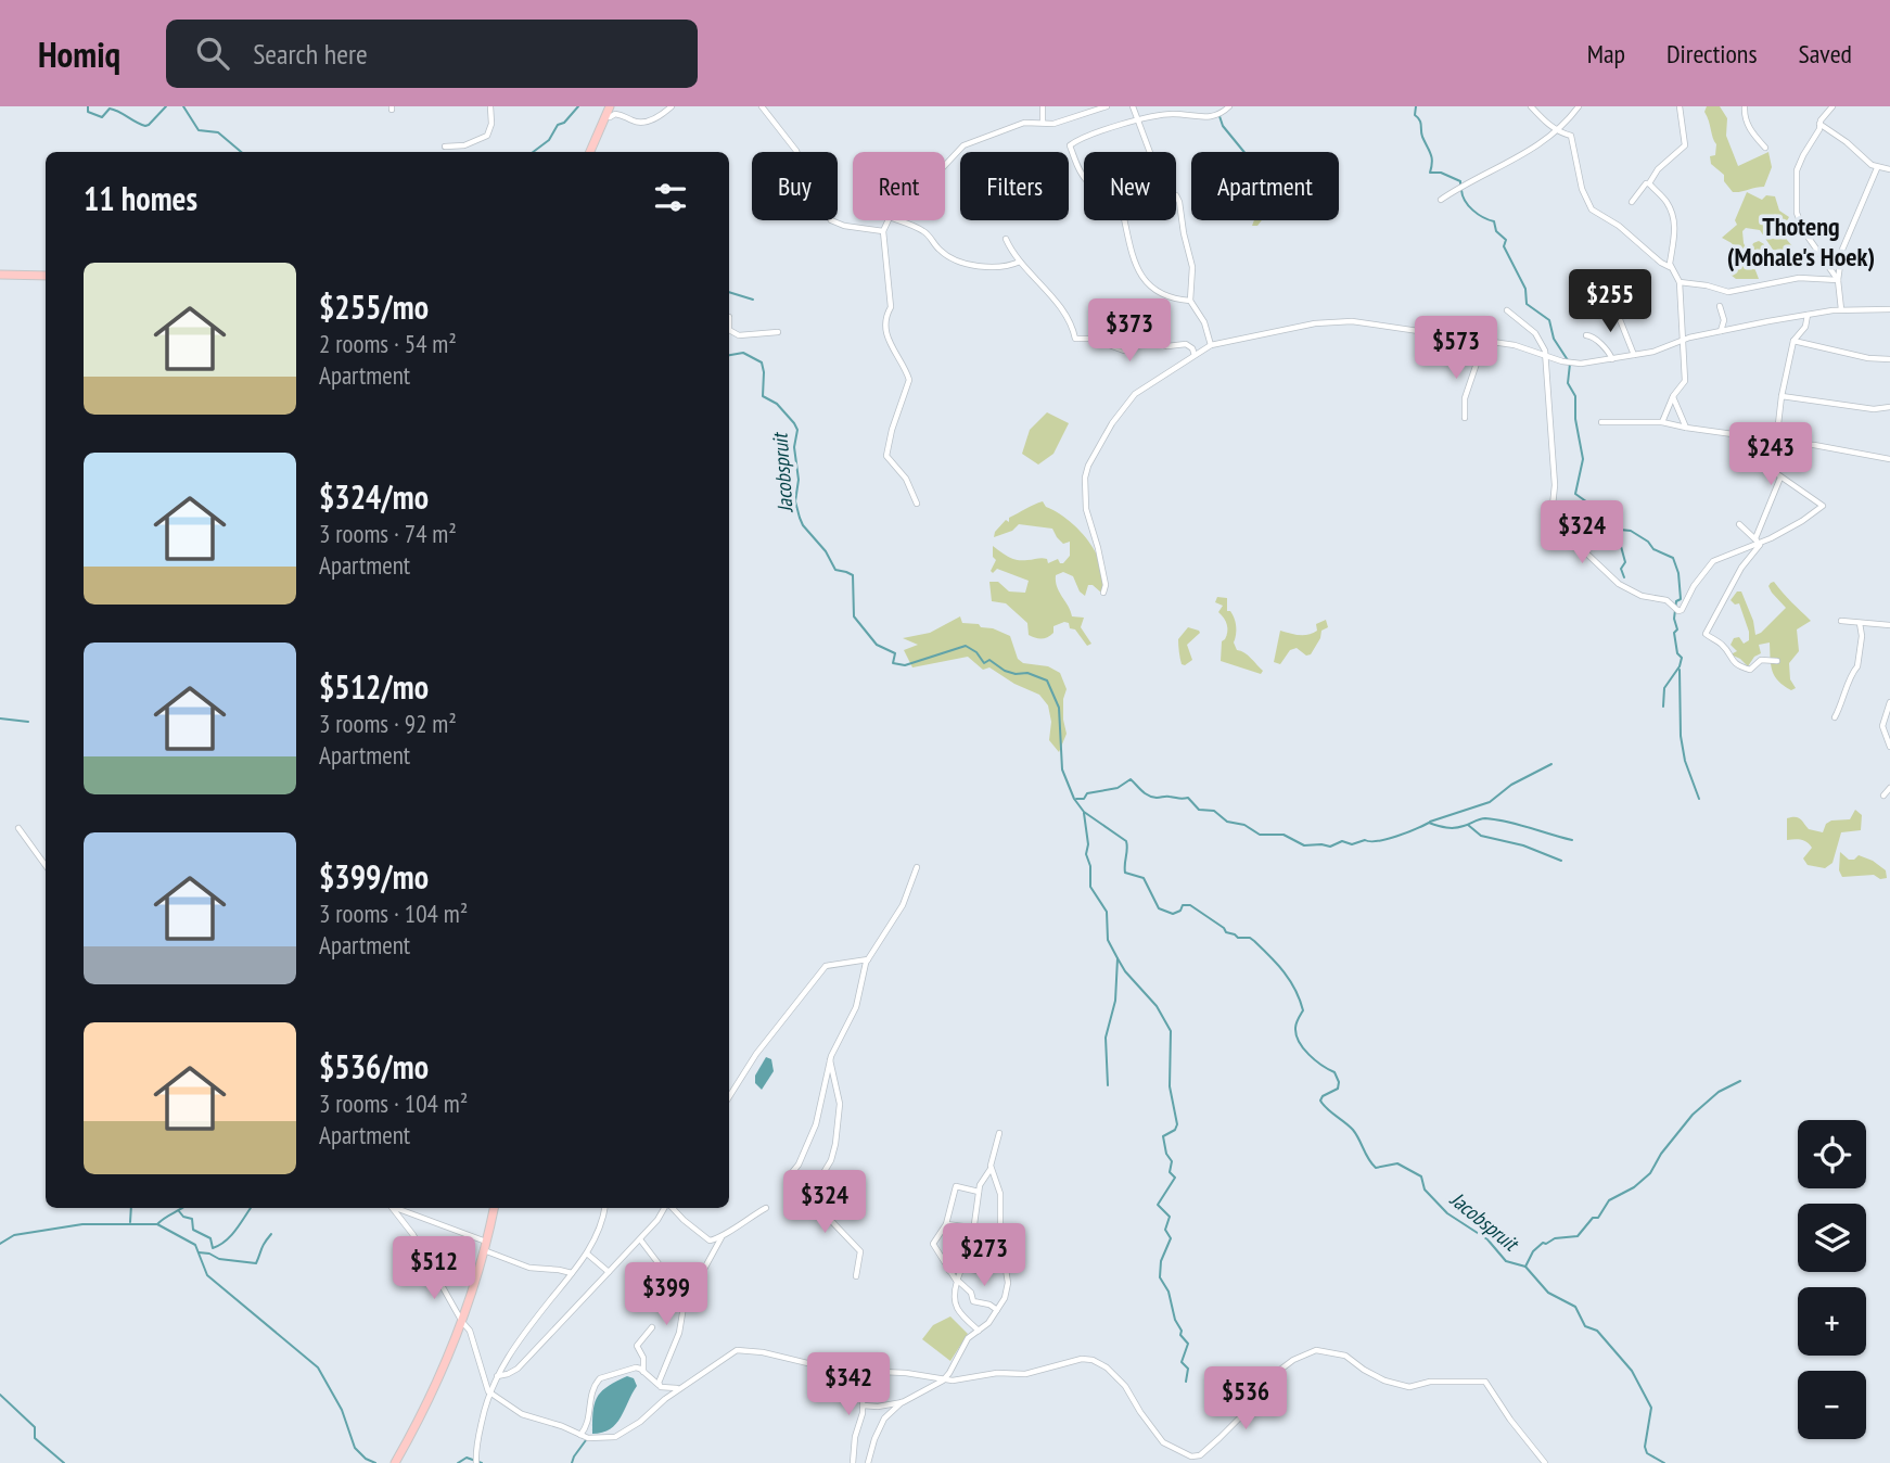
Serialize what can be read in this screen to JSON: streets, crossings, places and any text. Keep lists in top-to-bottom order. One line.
{"districts":["Thoteng (Mohale's Hoek)"],"water":["Jacobspruit"],"page":{"header":"Homiq","search":"Search here","nav":["Map","Directions","Saved"],"chip":["Buy","Rent","Filters","New","Apartment"],"heading":"11 homes","list":[{"name":"$255/mo","note":"2 rooms · 54 m² · Apartment"},{"name":"$324/mo","note":"3 rooms · 74 m² · Apartment"},{"name":"$512/mo","note":"3 rooms · 92 m² · Apartment"},{"name":"$399/mo","note":"3 rooms · 104 m² · Apartment"},{"name":"$536/mo","note":"3 rooms · 104 m² · Apartment"}],"price":["$255","$373","$573","$243","$324","$324","$273","$512","$399","$342","$536"],"map_buttons":["+","−"]}}
